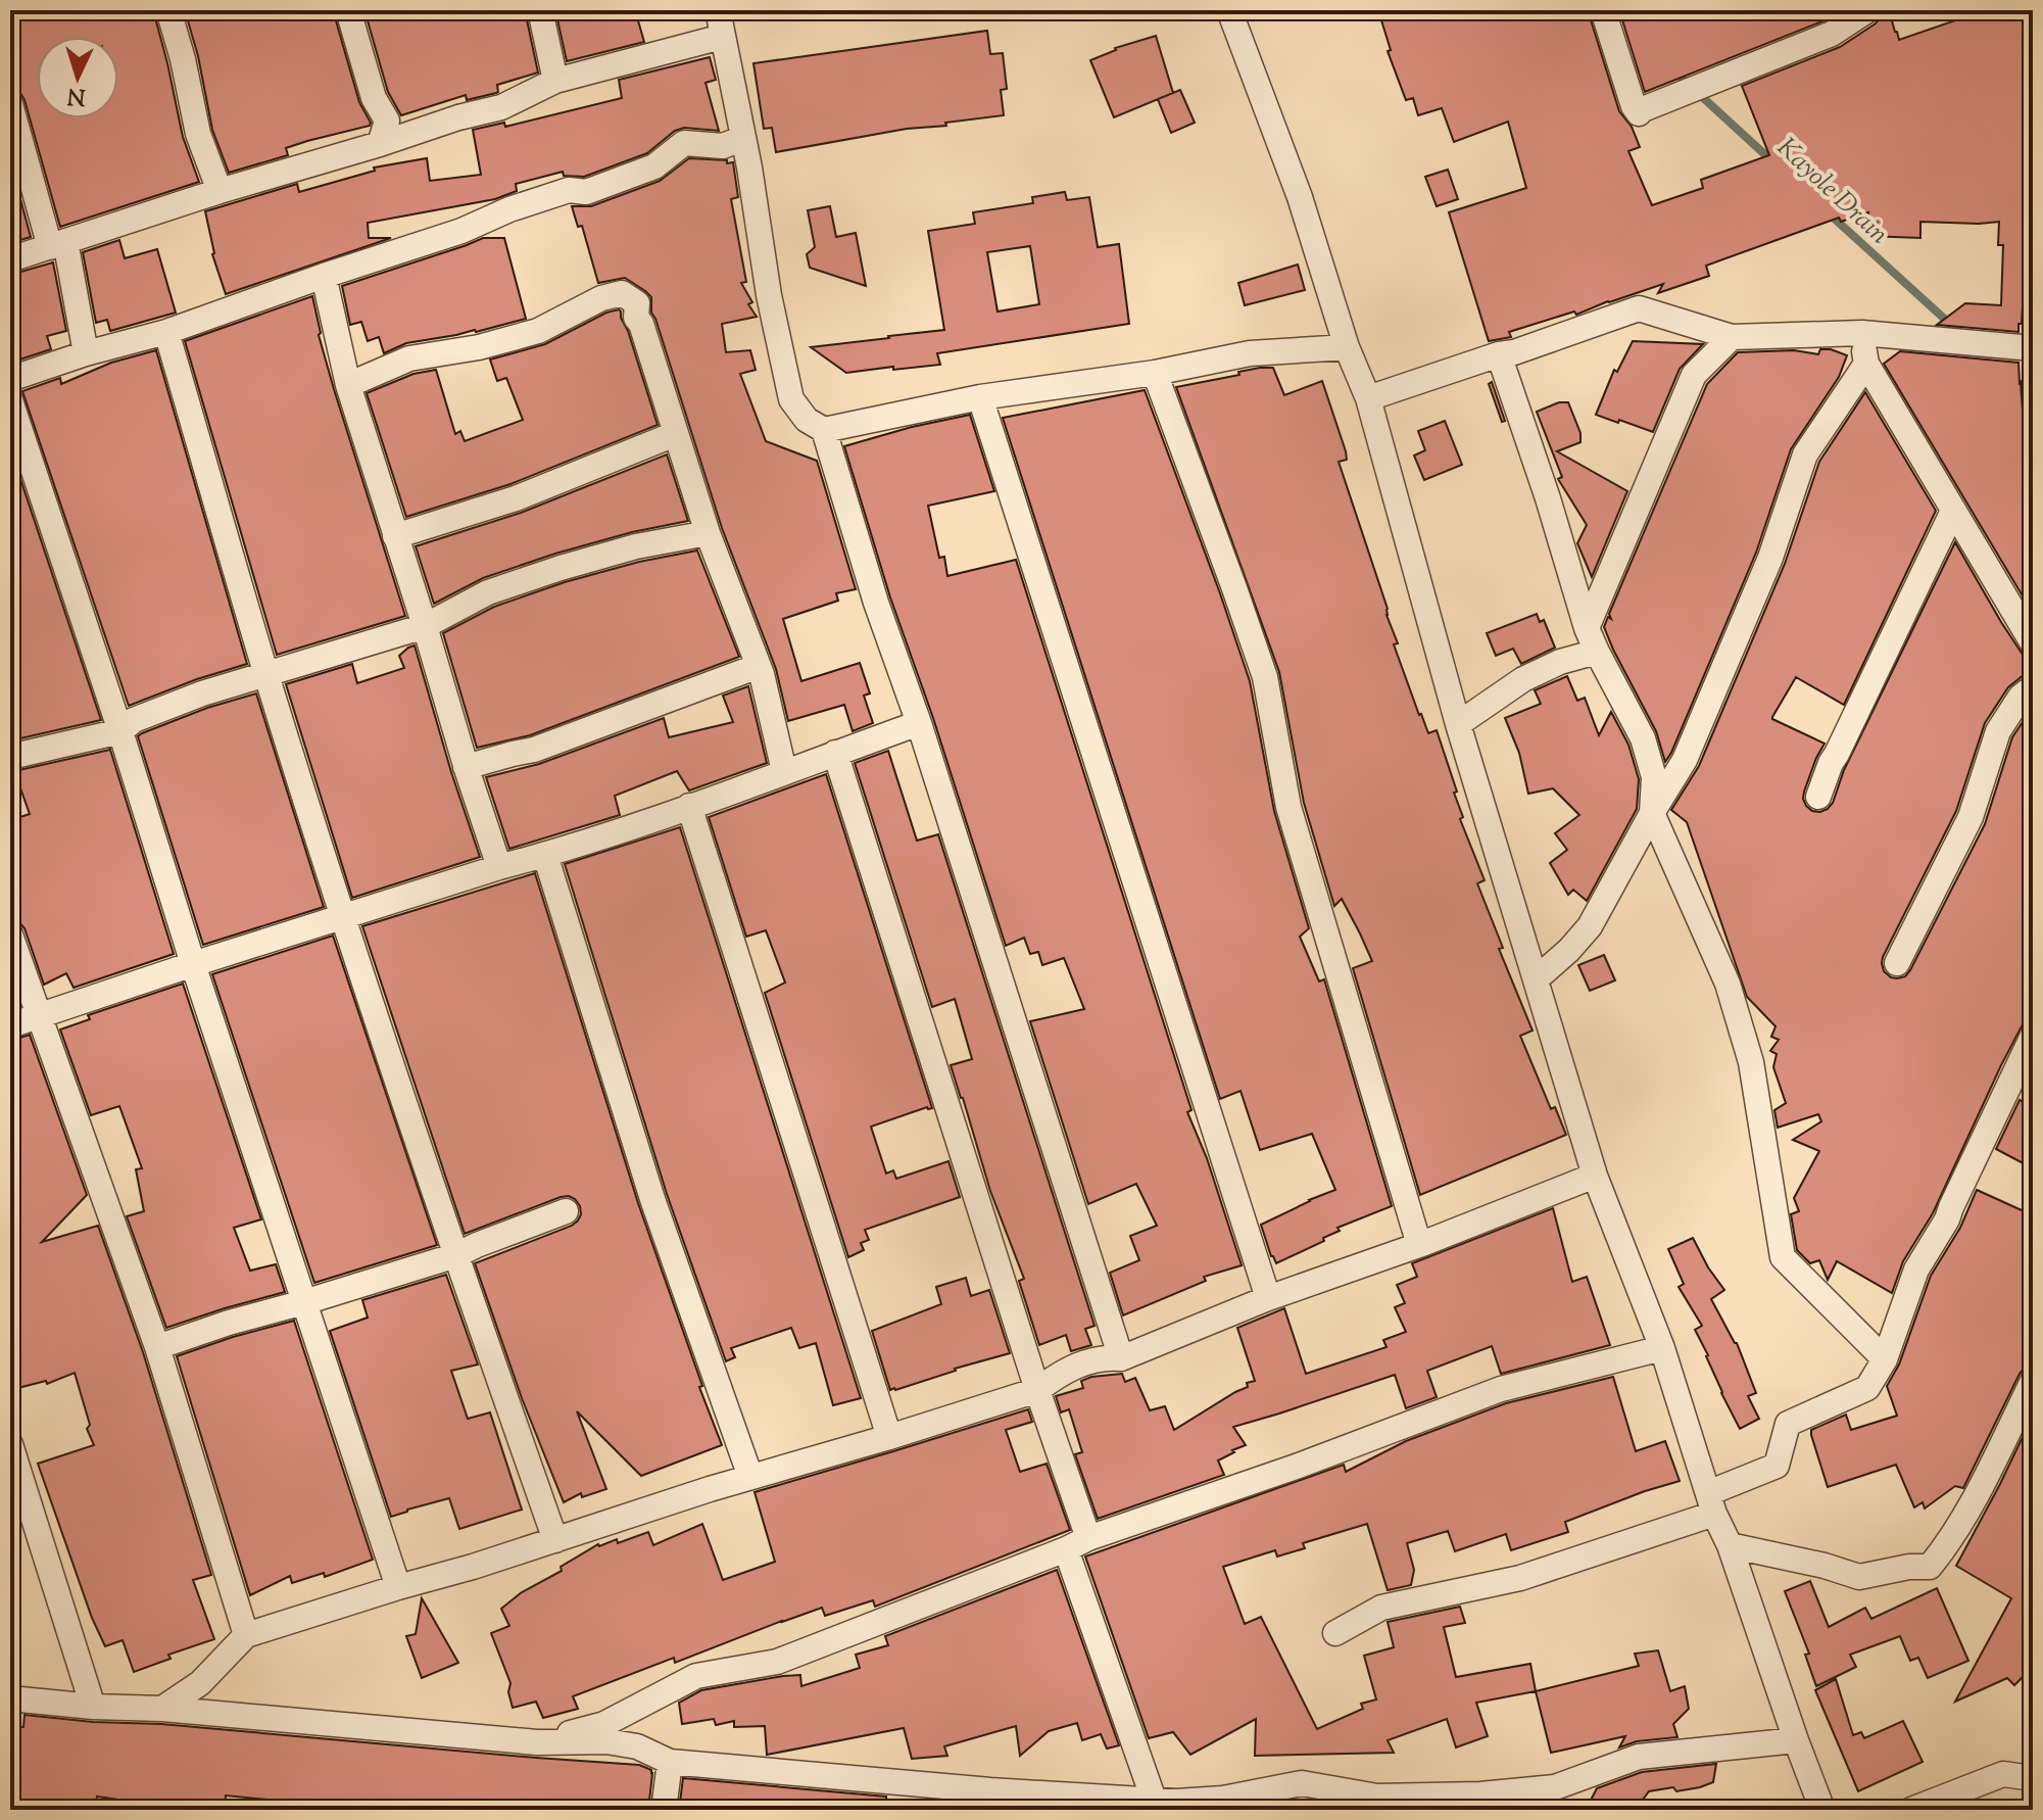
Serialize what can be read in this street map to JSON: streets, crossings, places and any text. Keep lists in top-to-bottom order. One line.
{"water":["Kayole Drain"],"north":"bottom"}
